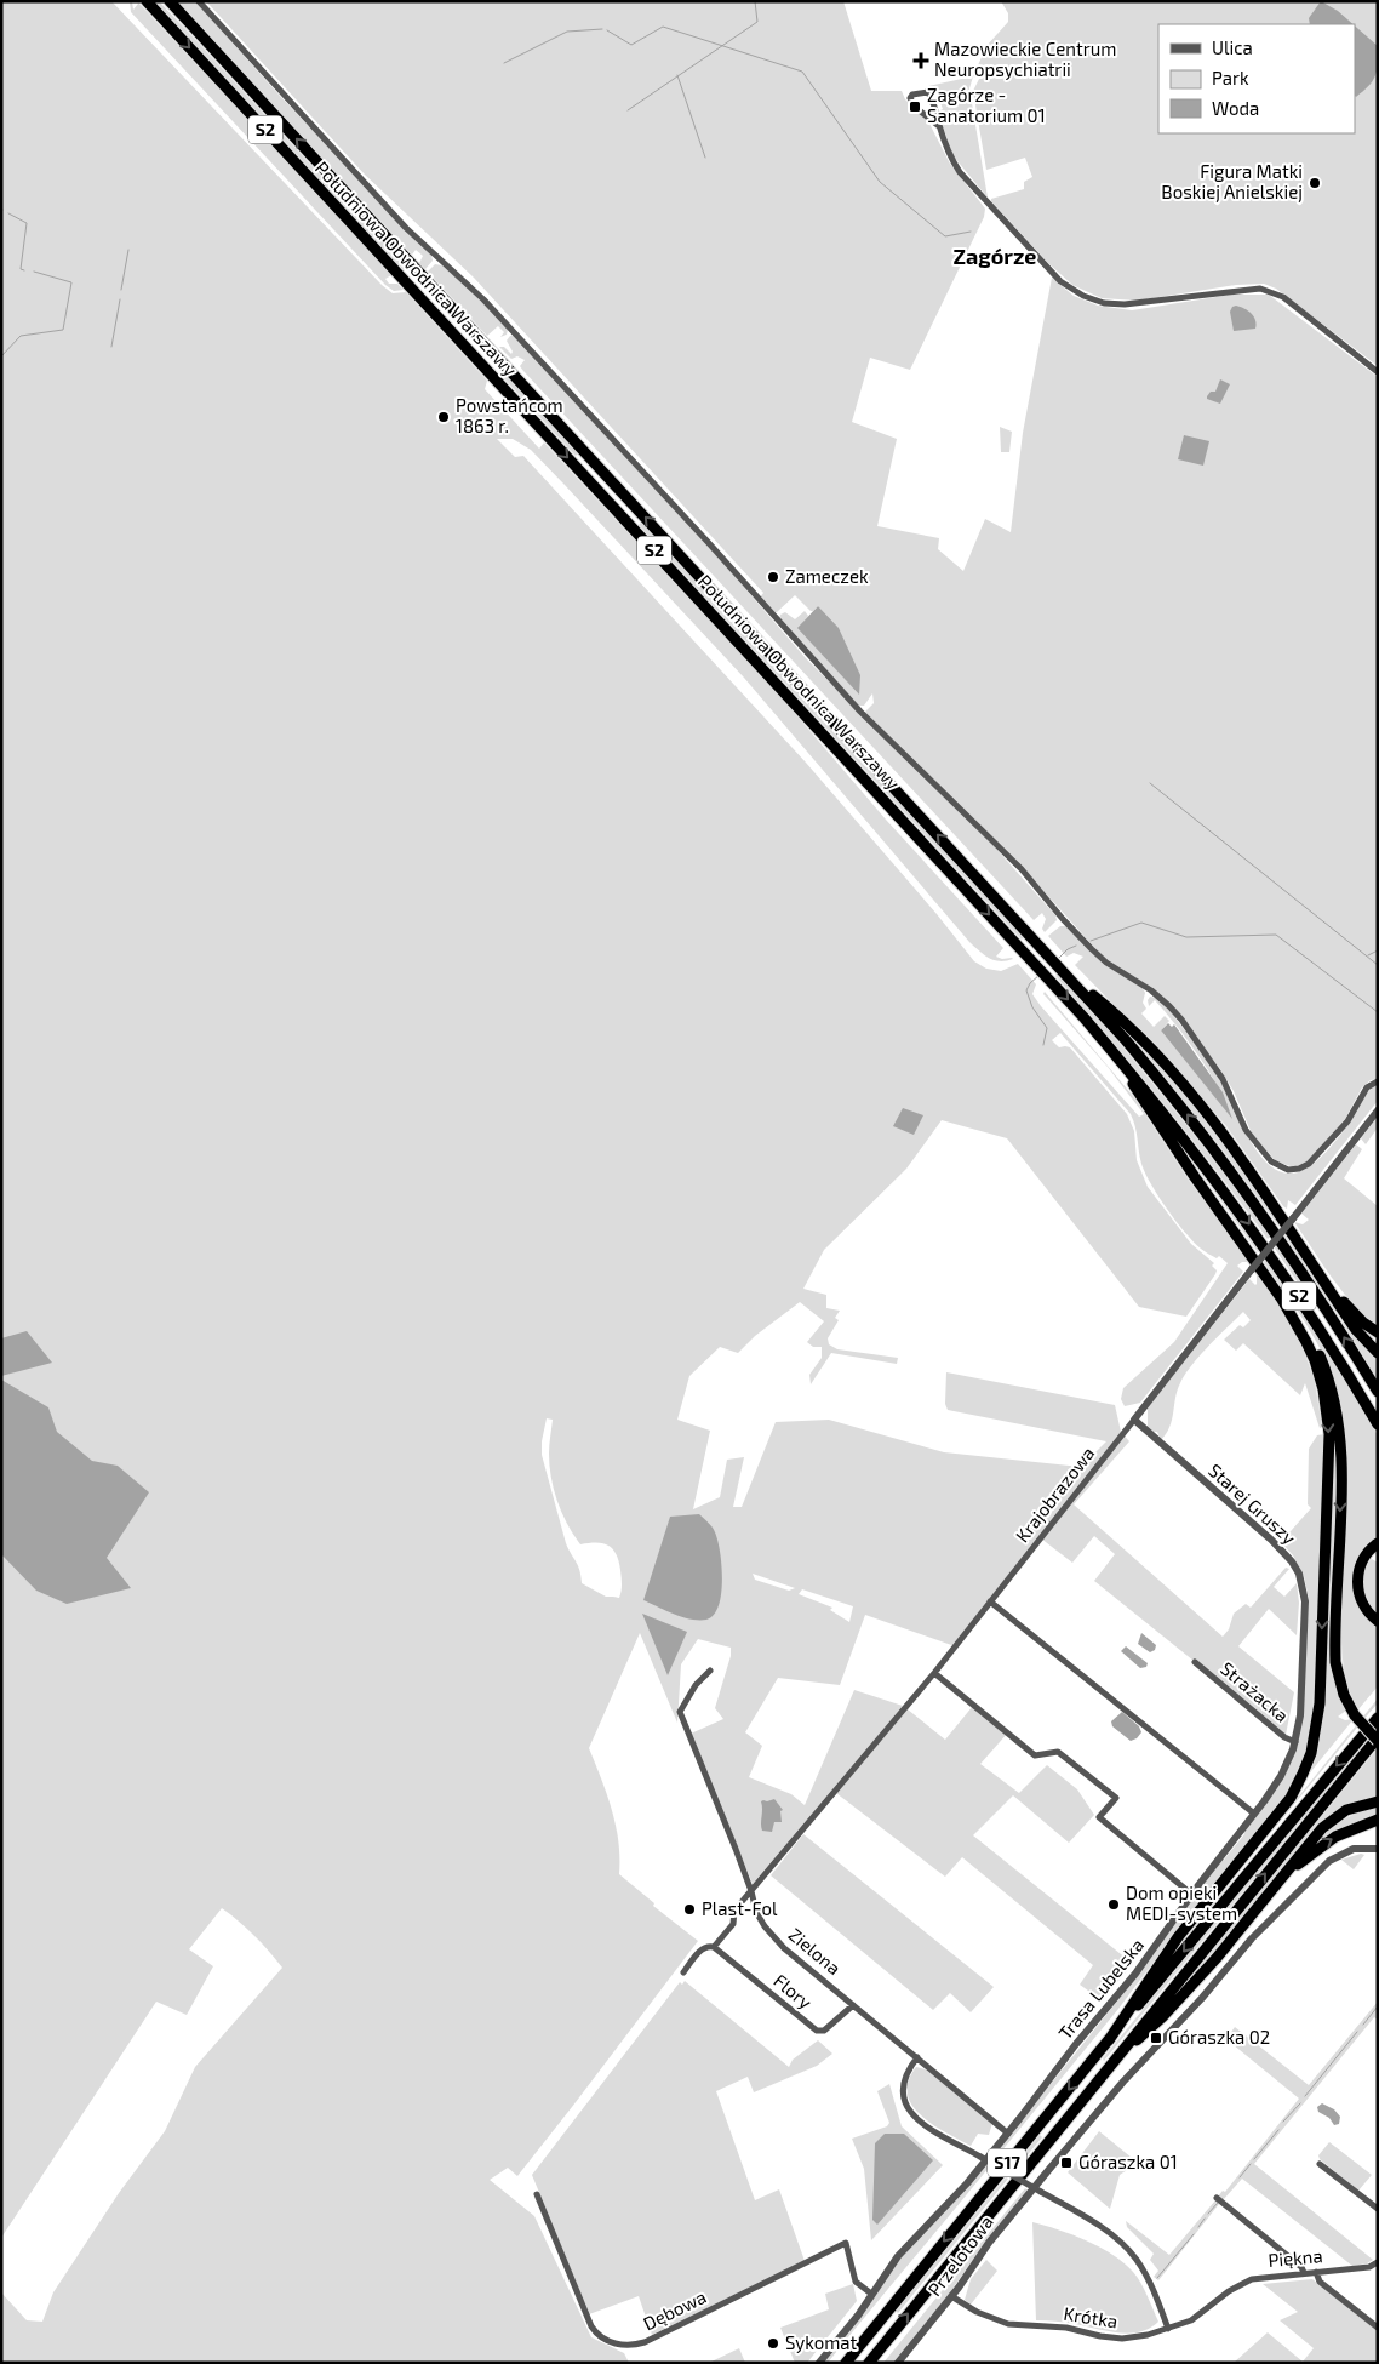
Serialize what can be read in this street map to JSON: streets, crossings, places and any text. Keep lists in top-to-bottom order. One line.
{"streets":{"highway":["S2","Południowa Obwodnica Warszawy","S17"],"street":["Krajobrazowa","Starej Gruszy","Strażacka","Zielona","Trasa Lubelska","Flory","Przelotowa","Piękna","Dębowa","Krótka"]},"crossings":[["Krajobrazowa","Starej Gruszy"],["Krajobrazowa","Zielona"],["Krajobrazowa","Flory"],["Starej Gruszy","Strażacka"],["Starej Gruszy","Trasa Lubelska"],["Strażacka","Trasa Lubelska"],["Zielona","Trasa Lubelska"],["Zielona","Flory"],["Trasa Lubelska","Dębowa"],["Przelotowa","Krótka"],["Piękna","Krótka"]],"districts":["Zagórze"],"places":{"health":["Mazowieckie Centrum Neuropsychiatrii"],"transit":["Zagórze - Sanatorium 01","Góraszka 02","Góraszka 01"],"other":["Figura Matki Boskiej Anielskiej","Powstańcom 1863 r.","Zameczek","Dom opieki MEDI-system","Plast-Fol","Sykomat"]},"legend":["Ulica","Park","Woda"]}
